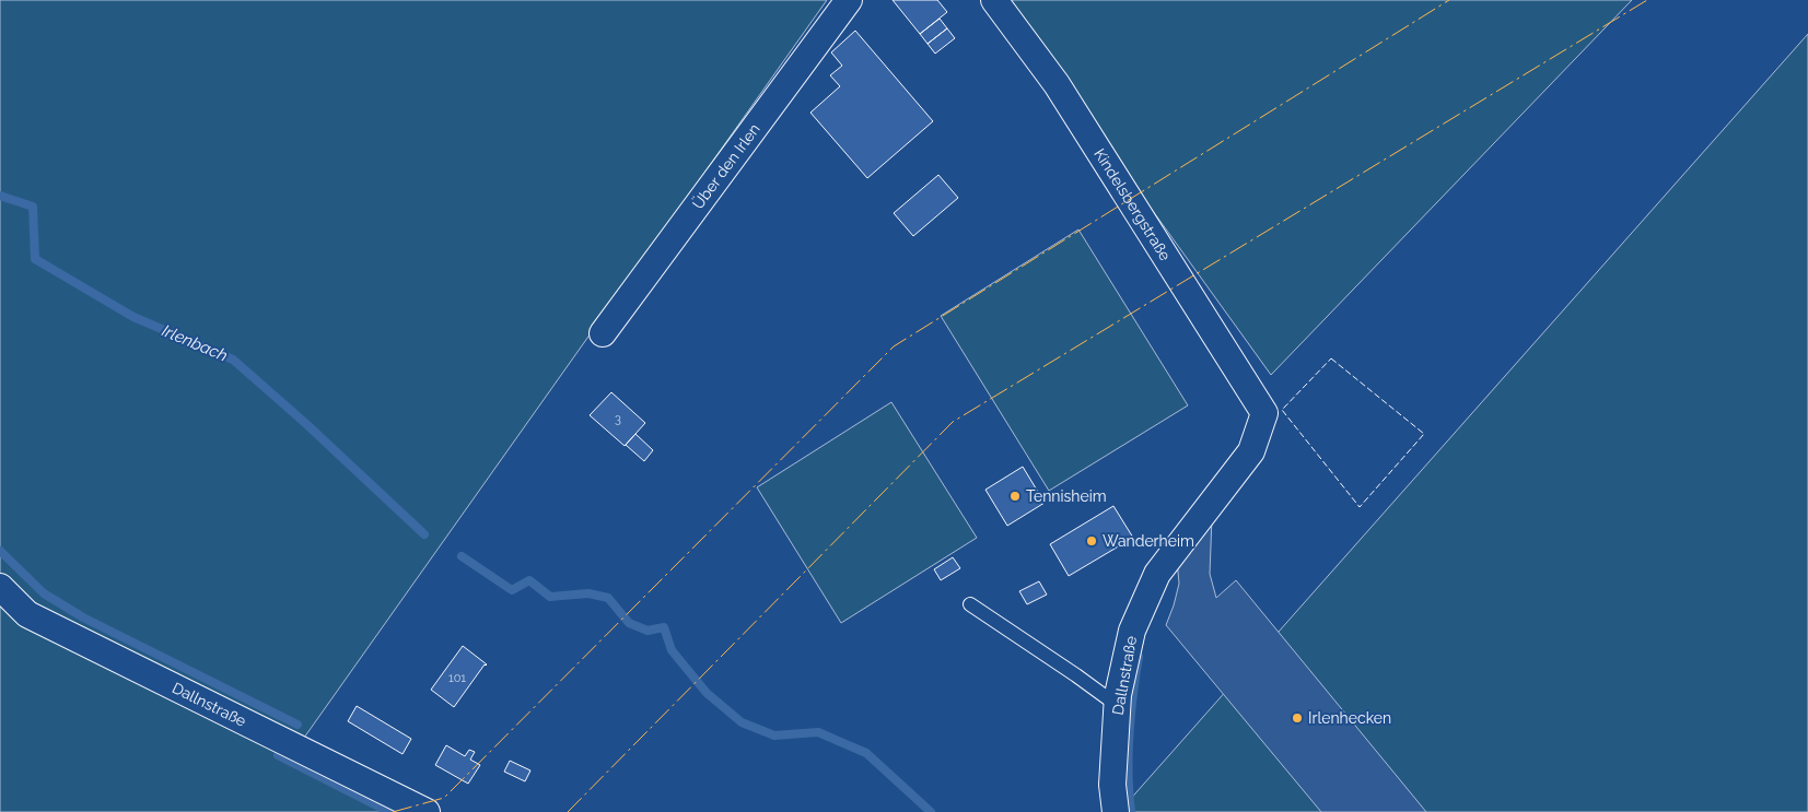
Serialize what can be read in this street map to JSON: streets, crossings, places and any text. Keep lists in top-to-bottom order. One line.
{"streets":{"street":["Über den Irlen","Kindelsbergstraße","Dallnstraße"]},"crossings":[["Kindelsbergstraße","Dallnstraße"]],"water":["Irlenbach"],"places":["Tennisheim","Wanderheim","Irlenhecken"],"house_numbers":["3","101"]}
